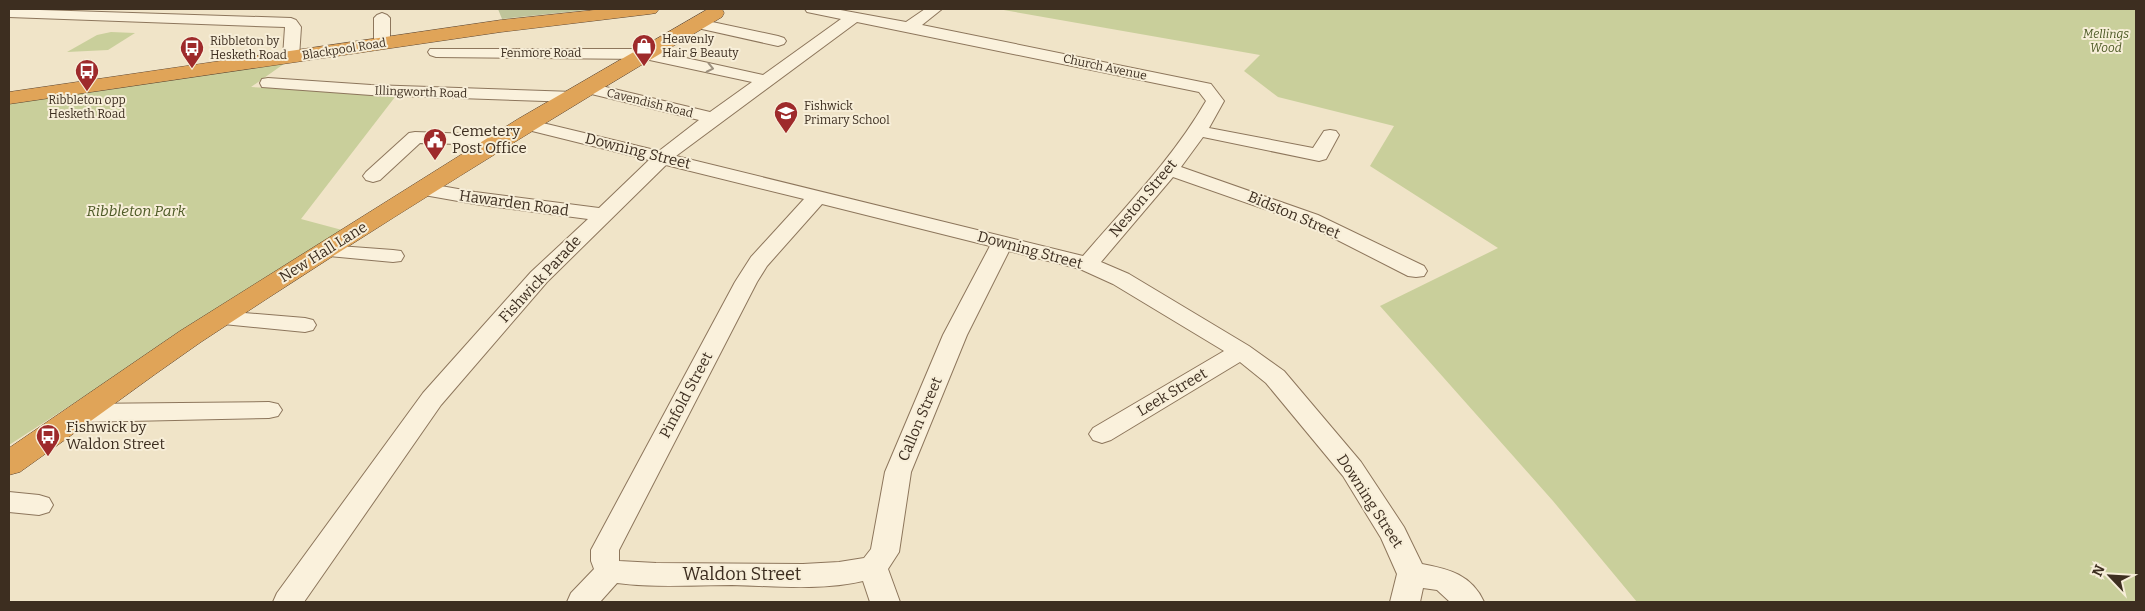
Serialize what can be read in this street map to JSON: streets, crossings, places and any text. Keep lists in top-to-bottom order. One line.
{"streets":{"highway":["Blackpool Road","New Hall Lane"],"street":["Fenmore Road","Church Avenue","Illingworth Road","Cavendish Road","Downing Street","Neston Street","Hawarden Road","Bidston Street","Fishwick Parade","Leek Street","Pinfold Street","Callon Street","Waldon Street"]},"crossings":[["Fenmore Road","New Hall Lane"],["Fenmore Road","Fishwick Parade"],["Church Avenue","Neston Street"],["Church Avenue","Fishwick Parade"],["Illingworth Road","Cavendish Road"],["Illingworth Road","New Hall Lane"],["Cavendish Road","New Hall Lane"],["Cavendish Road","Fishwick Parade"],["Downing Street","Neston Street"],["Downing Street","New Hall Lane"],["Downing Street","Fishwick Parade"],["Downing Street","Leek Street"],["Downing Street","Pinfold Street"],["Downing Street","Callon Street"],["Neston Street","Bidston Street"],["Hawarden Road","New Hall Lane"],["Hawarden Road","Fishwick Parade"],["Pinfold Street","Waldon Street"],["Callon Street","Waldon Street"]],"parks":["Mellings Wood","Ribbleton Park"],"places":{"shop":["Heavenly Hair & Beauty"],"bus stop":["Ribbleton by Hesketh Road","Ribbleton opp Hesketh Road","Fishwick by Waldon Street"],"school or university":["Fishwick Primary School"],"public building":["Cemetery Post Office"]},"north":"top left"}
